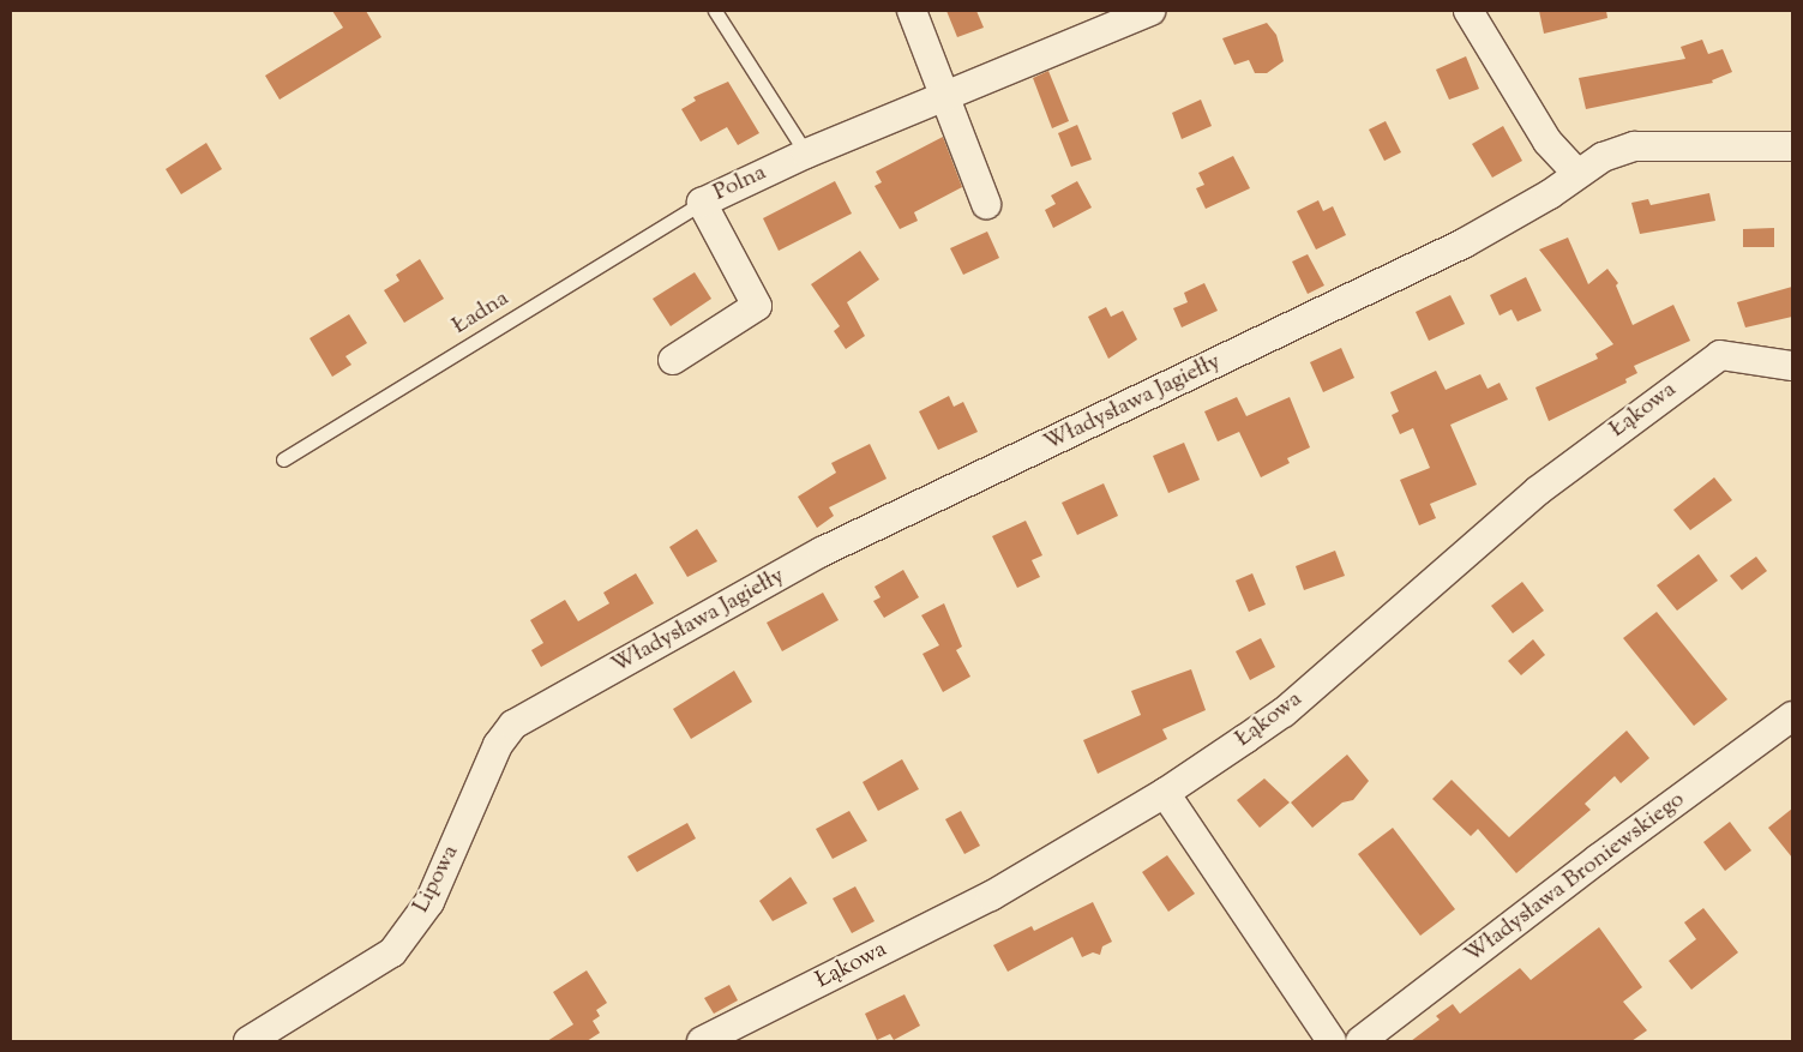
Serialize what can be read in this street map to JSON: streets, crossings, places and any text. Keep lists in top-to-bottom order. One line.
{"streets":{"street":["Polna","Władysława Jagiełły","Łąkowa","Władysława Broniewskiego","Lipowa"],"lane":["Ładna"]},"crossings":[["Polna","Ładna"],["Władysława Jagiełły","Lipowa"]]}
